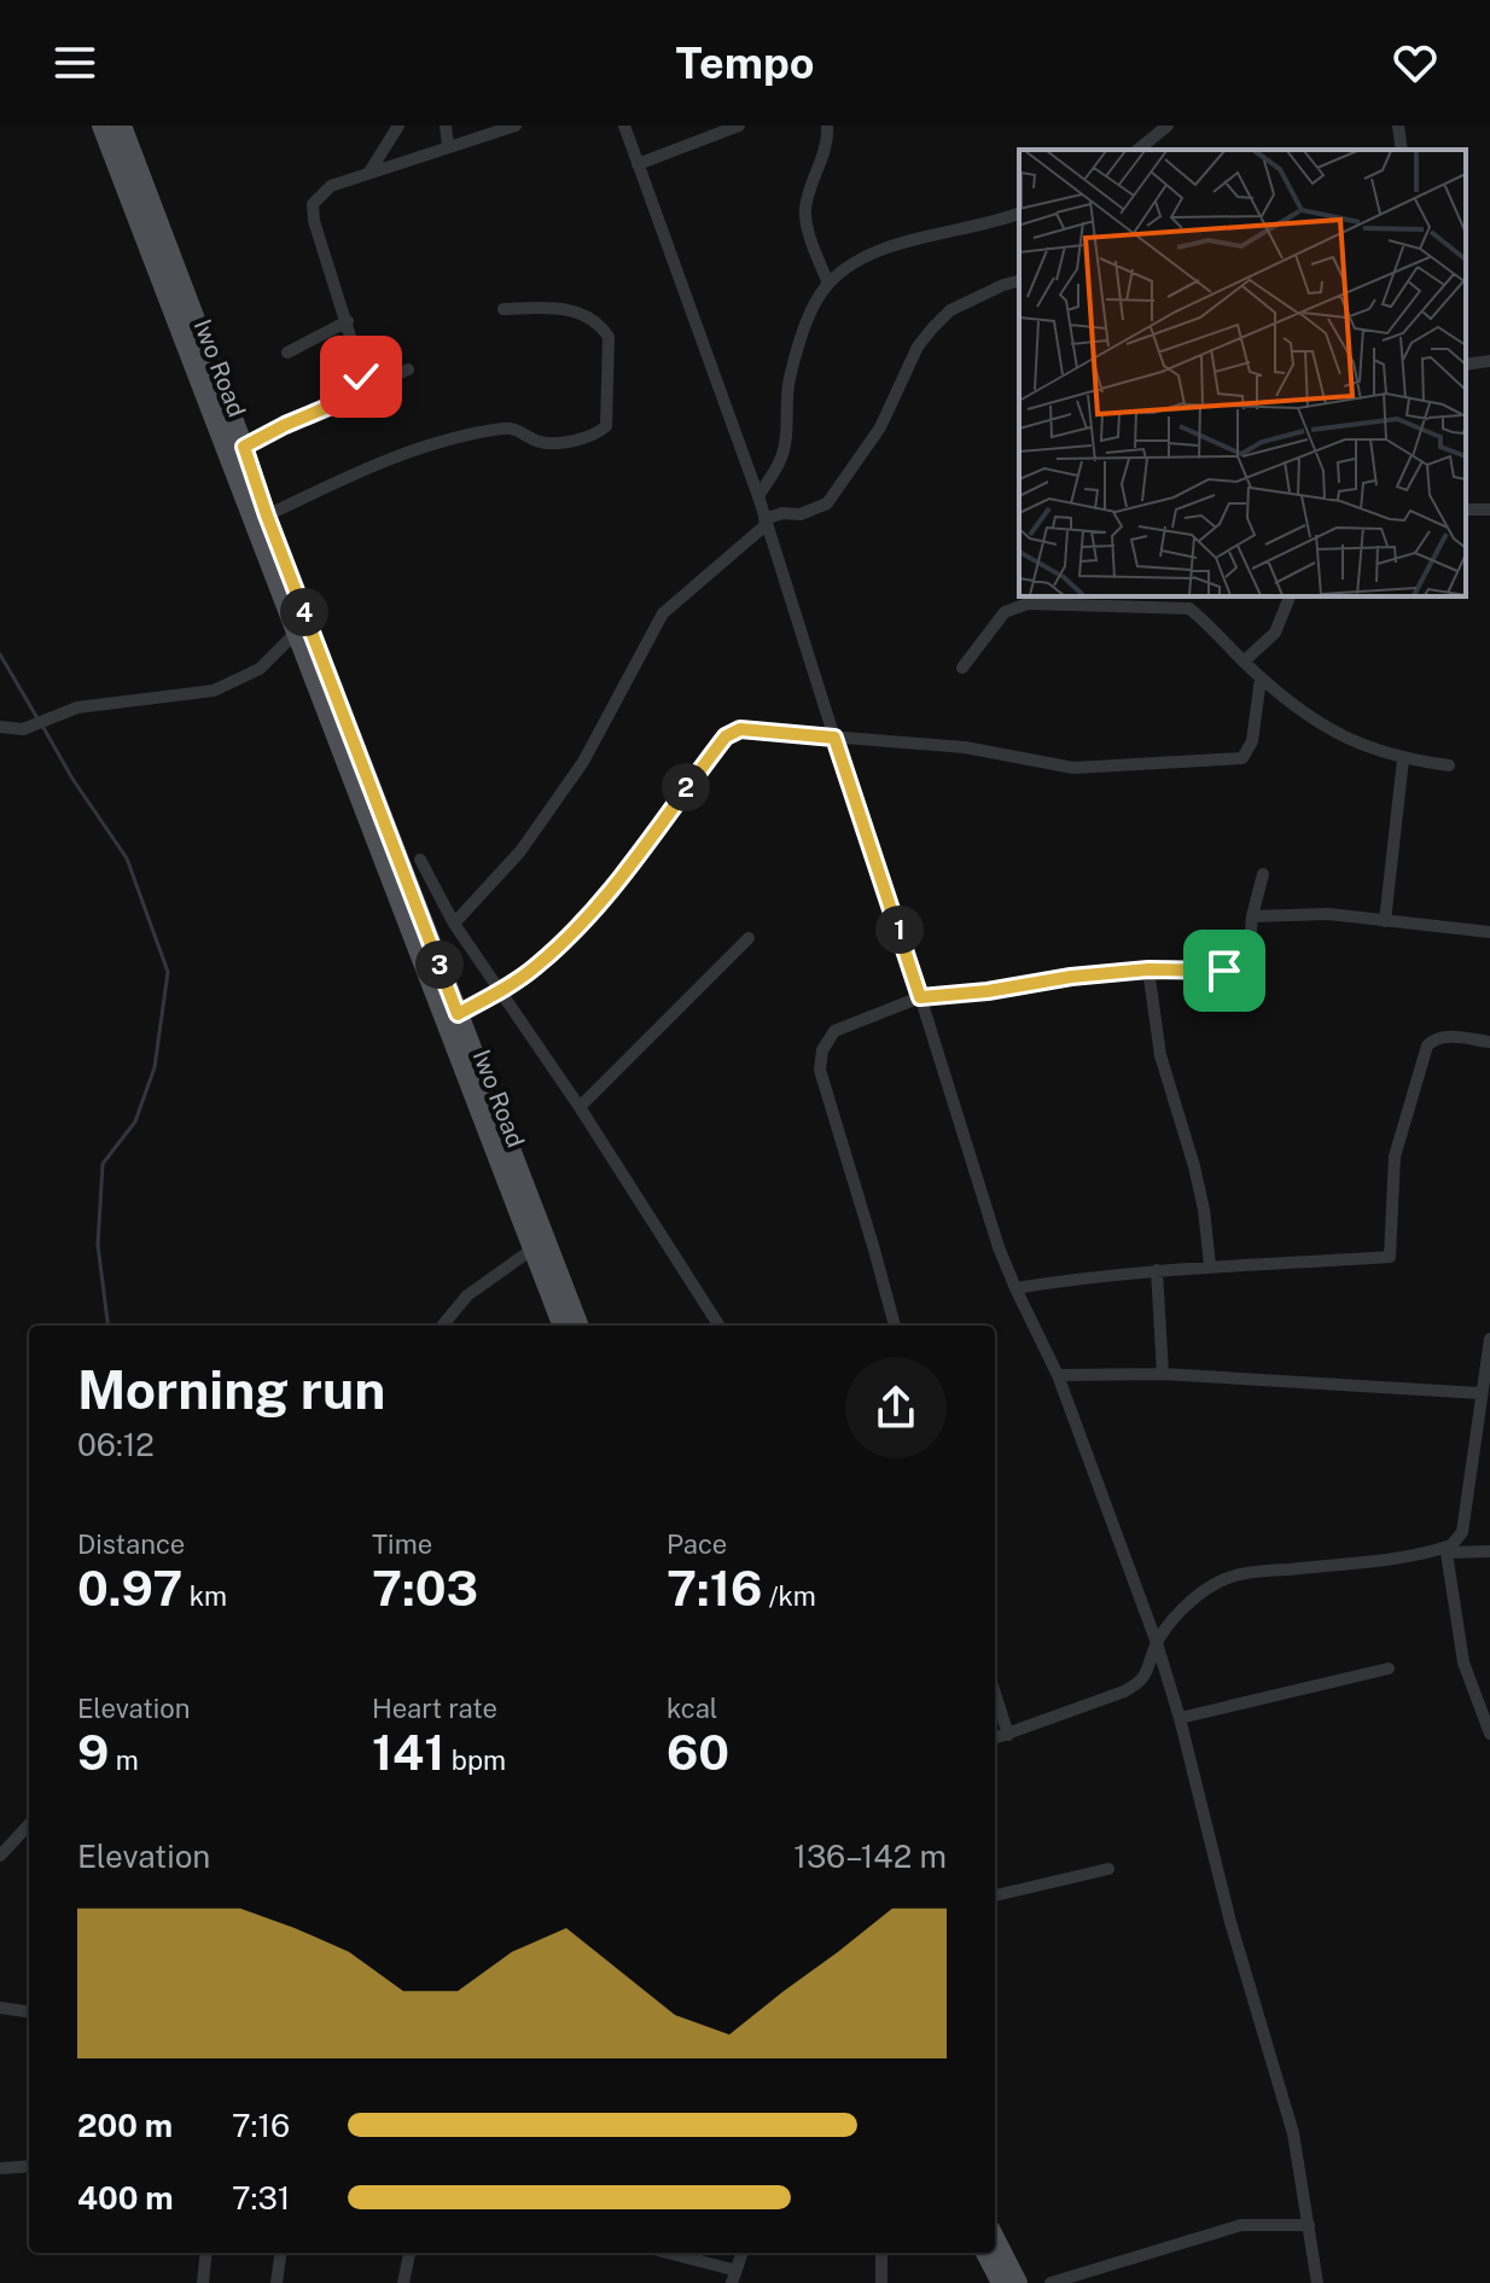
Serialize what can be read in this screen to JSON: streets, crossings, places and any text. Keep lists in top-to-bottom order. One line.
{"streets":{"main road":["Iwo Road"]},"page":{"header":"Tempo","pins":["4","2","1","3"],"heading":["Morning run","06:12"],"stats":[["Distance","0.97 km"],["Time","7:03"],["Pace","7:16 /km"],["Elevation","9 m"],["Heart rate","141 bpm"],["kcal","60"]],"chart":["Elevation","136–142 m"],"list":[{"name":"200 m","note":"7:16"},{"name":"400 m","note":"7:31"}]}}
